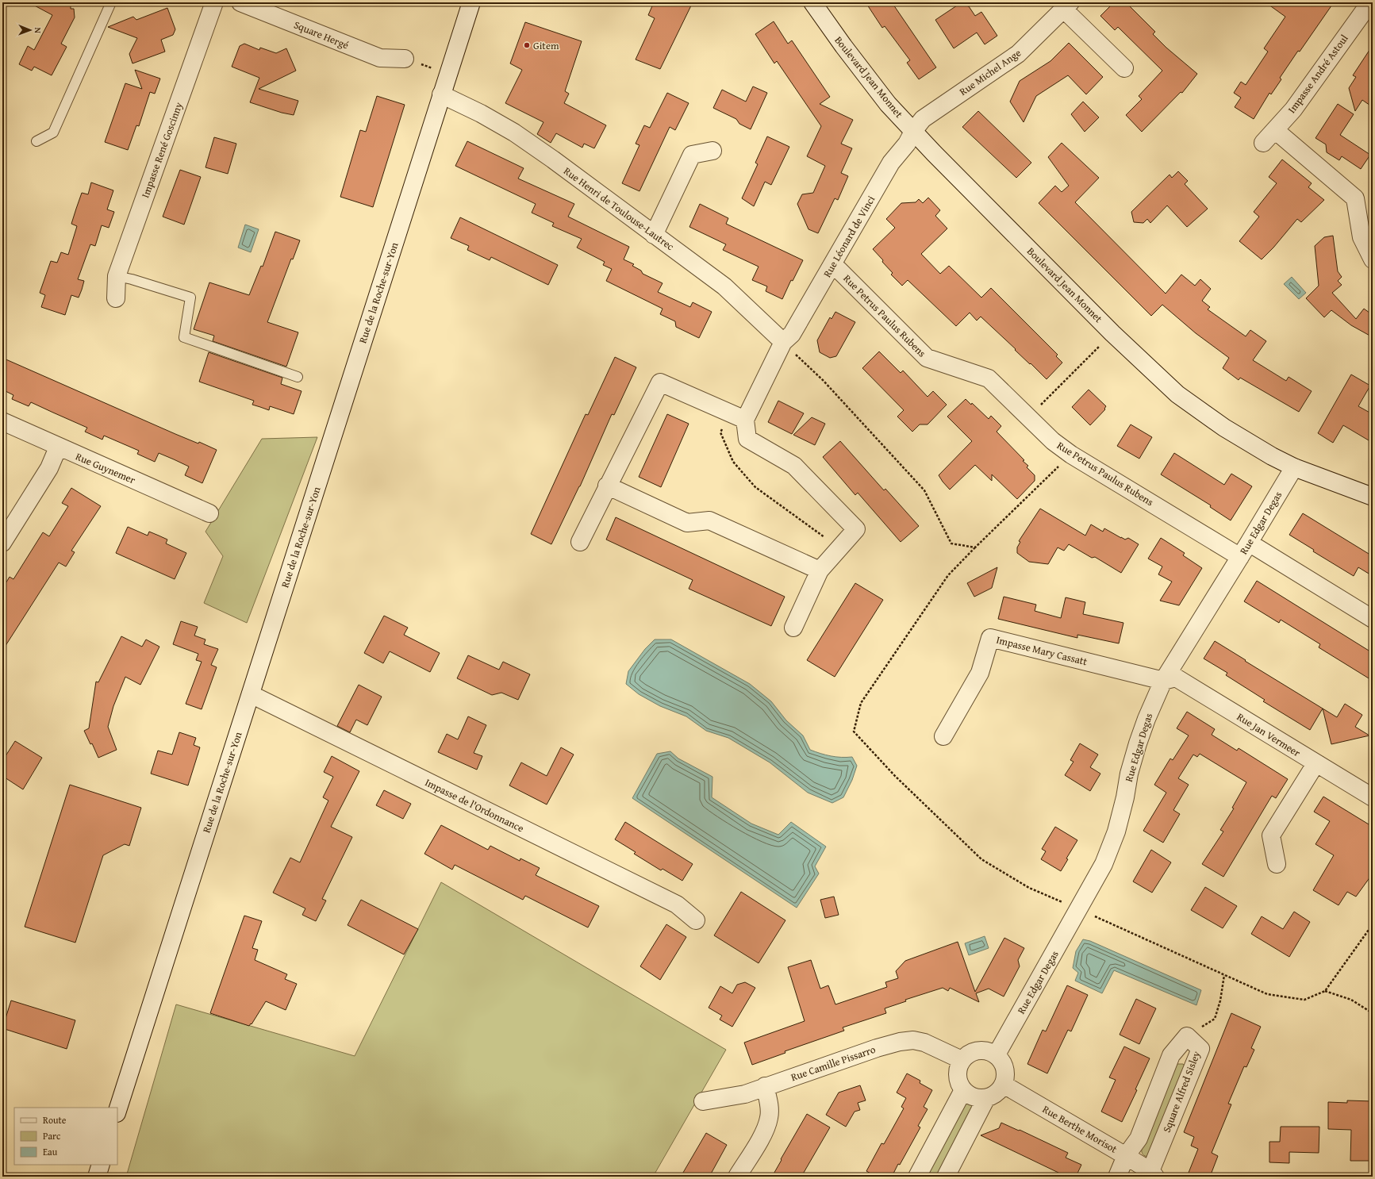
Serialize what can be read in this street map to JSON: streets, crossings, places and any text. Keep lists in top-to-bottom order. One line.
{"streets":{"street":["Square Hergé","Rue Michel Ange","Impasse André Astoul","Boulevard Jean Monnet","Impasse René Goscinny","Rue Henri de Toulouse-Lautrec","Rue Léonard de Vinci","Rue de la Roche-sur-Yon","Rue Petrus Paulus Rubens","Rue Guynemer","Rue Edgar Degas","Impasse Mary Cassatt","Rue Jan Vermeer","Impasse de l'Ordonnance","Rue Camille Pissarro","Square Alfred Sisley","Rue Berthe Morisot"]},"crossings":[["Rue Michel Ange","Boulevard Jean Monnet"],["Rue Michel Ange","Rue Léonard de Vinci"],["Boulevard Jean Monnet","Rue Léonard de Vinci"],["Boulevard Jean Monnet","Rue Edgar Degas"],["Rue Henri de Toulouse-Lautrec","Rue Léonard de Vinci"],["Rue Henri de Toulouse-Lautrec","Rue de la Roche-sur-Yon"],["Rue Léonard de Vinci","Rue Petrus Paulus Rubens"],["Rue de la Roche-sur-Yon","Impasse de l'Ordonnance"],["Rue Petrus Paulus Rubens","Rue Edgar Degas"],["Rue Edgar Degas","Impasse Mary Cassatt"],["Rue Edgar Degas","Rue Jan Vermeer"],["Rue Edgar Degas","Rue Camille Pissarro"],["Rue Edgar Degas","Rue Berthe Morisot"],["Impasse Mary Cassatt","Rue Jan Vermeer"],["Rue Camille Pissarro","Rue Berthe Morisot"],["Square Alfred Sisley","Rue Berthe Morisot"]],"places":["Gitem"],"legend":["Route","Parc","Eau"],"north":"right"}
